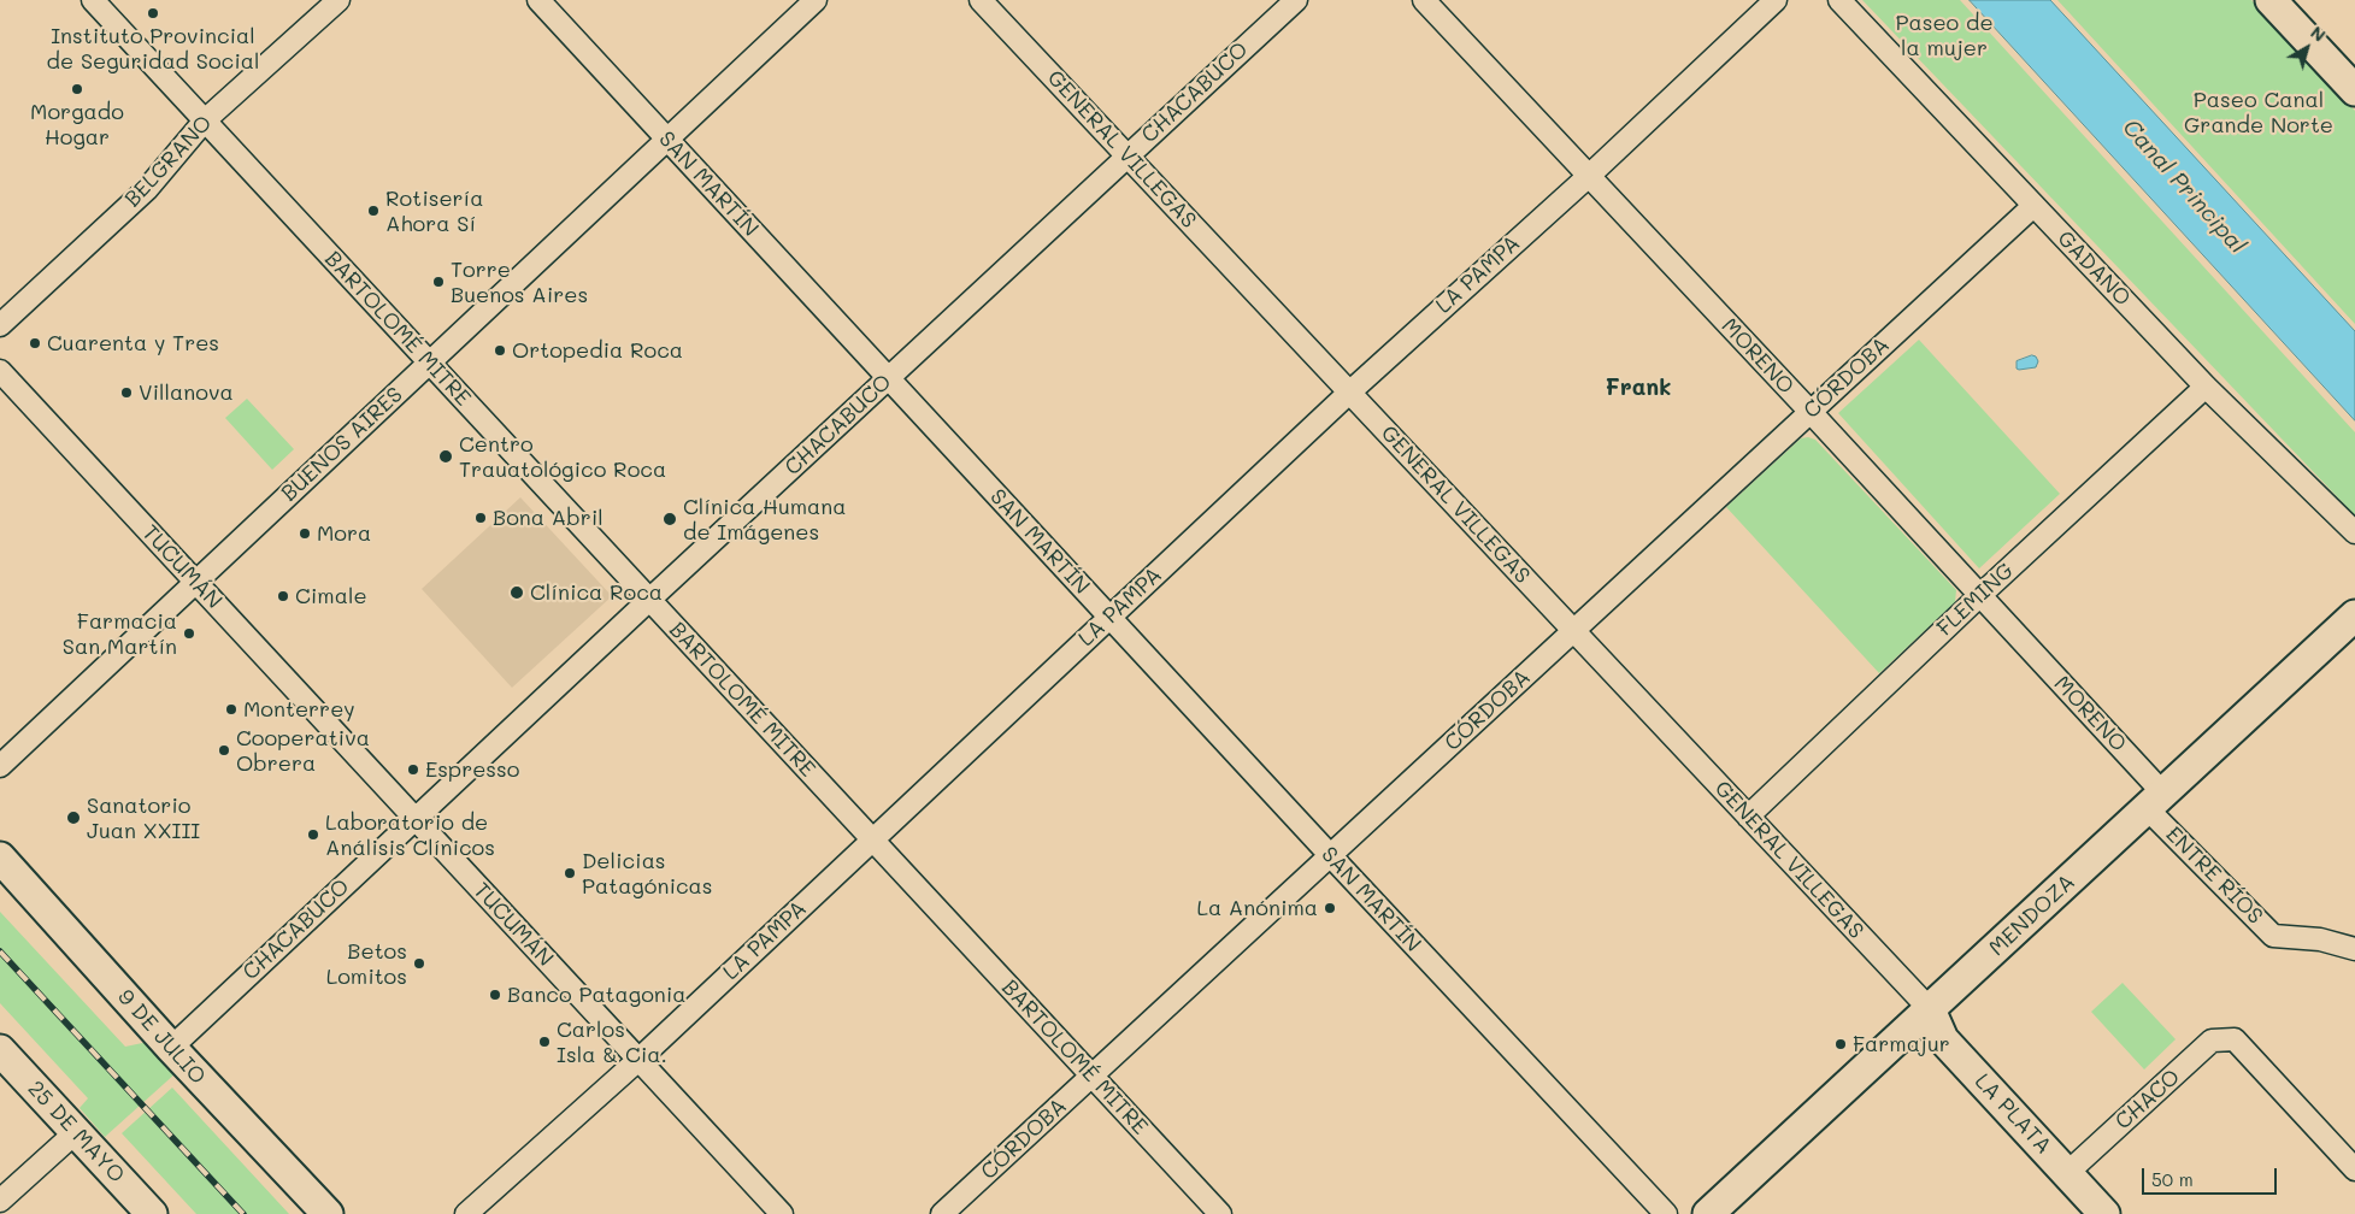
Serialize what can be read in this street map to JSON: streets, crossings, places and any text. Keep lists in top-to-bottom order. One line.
{"streets":{"main road":["MENDOZA","9 DE JULIO","LA PLATA","25 DE MAYO"],"street":["CHACABUCO","GENERAL VILLEGAS","BELGRANO","SAN MARTÍN","GADANO","LA PAMPA","BARTOLOMÉ MITRE","MORENO","CÓRDOBA","BUENOS AIRES","TUCUMÁN","FLEMING","ENTRE RÍOS","CHACO"]},"crossings":[["CHACABUCO","GENERAL VILLEGAS"],["CHACABUCO","SAN MARTÍN"],["CHACABUCO","BARTOLOMÉ MITRE"],["CHACABUCO","TUCUMÁN"],["CHACABUCO","9 DE JULIO"],["GENERAL VILLEGAS","LA PAMPA"],["GENERAL VILLEGAS","CÓRDOBA"],["GENERAL VILLEGAS","FLEMING"],["GENERAL VILLEGAS","MENDOZA"],["GENERAL VILLEGAS","LA PLATA"],["BELGRANO","BARTOLOMÉ MITRE"],["SAN MARTÍN","LA PAMPA"],["SAN MARTÍN","CÓRDOBA"],["SAN MARTÍN","BUENOS AIRES"],["GADANO","CÓRDOBA"],["GADANO","FLEMING"],["LA PAMPA","BARTOLOMÉ MITRE"],["LA PAMPA","MORENO"],["LA PAMPA","TUCUMÁN"],["BARTOLOMÉ MITRE","CÓRDOBA"],["BARTOLOMÉ MITRE","BUENOS AIRES"],["MORENO","CÓRDOBA"],["MORENO","FLEMING"],["MORENO","ENTRE RÍOS"],["MORENO","MENDOZA"],["BUENOS AIRES","TUCUMÁN"],["ENTRE RÍOS","MENDOZA"],["MENDOZA","LA PLATA"],["CHACO","LA PLATA"]],"districts":["Frank"],"water":["Canal Principal"],"parks":["Paseo de la mujer","Paseo Canal Grande Norte"],"places":["Instituto Provincial de Seguridad Social","Morgado Hogar","Rotisería Ahora Sí","Torre Buenos Aires","Cuarenta y Tres","Ortopedia Roca","Villanova","Centro Trauatológico Roca","Bona Abril","Clínica Humana de Imágenes","Mora","Clínica Roca","Cimale","Farmacia San Martín","Monterrey","Cooperativa Obrera","Espresso","Sanatorio Juan XXIII","Laboratorio de Análisis Clínicos","Delicias Patagónicas","La Anónima","Betos Lomitos","Banco Patagonia","Carlos Isla & Cia.","Farmajur"],"scale_bar":"50 m","north":"top right"}
